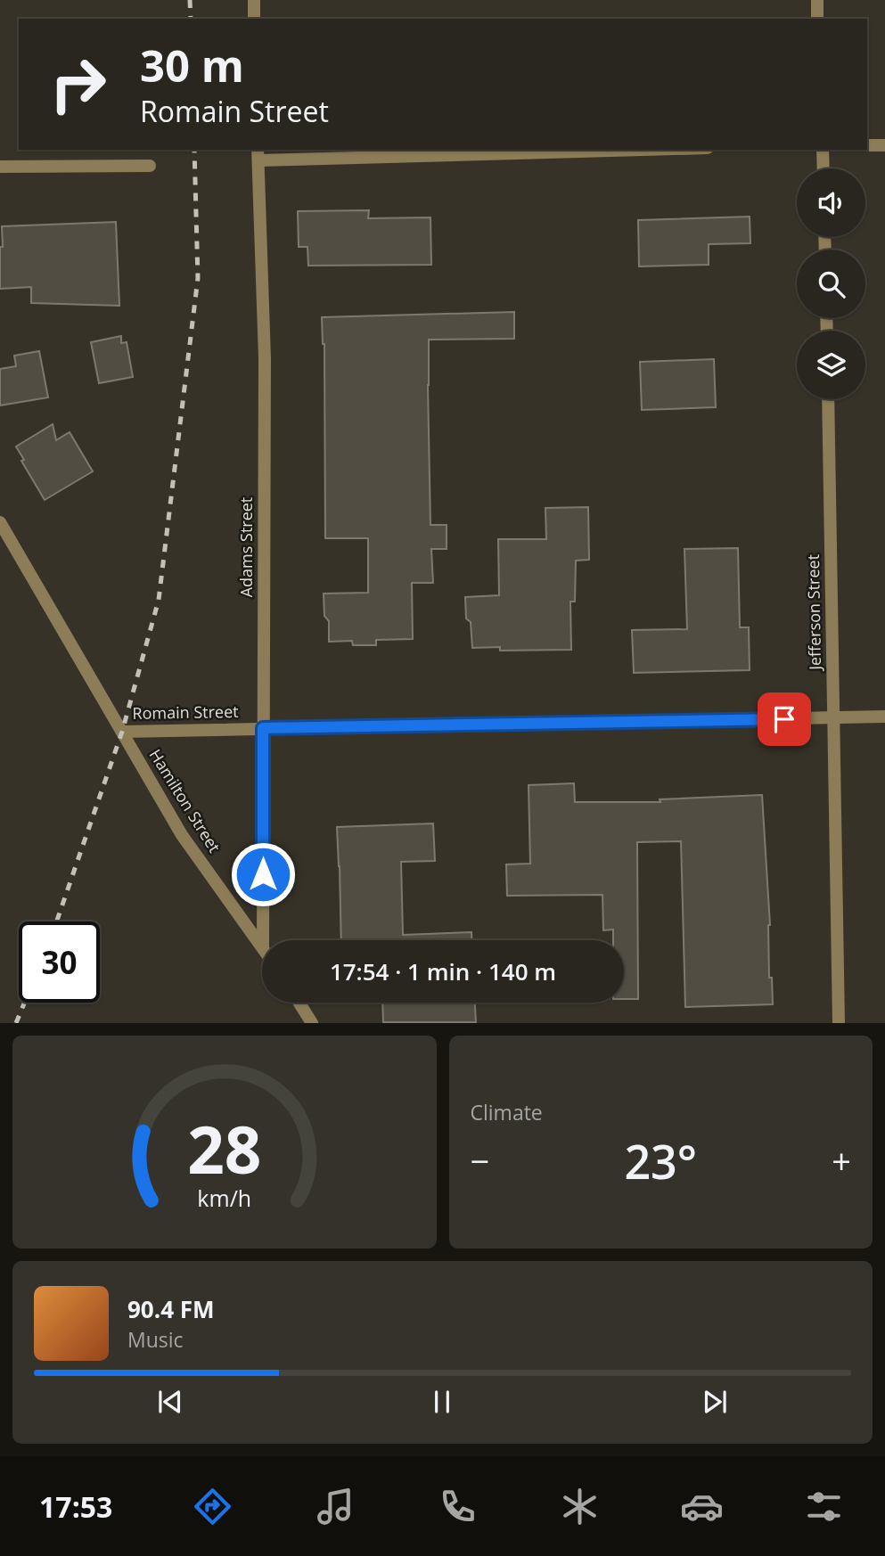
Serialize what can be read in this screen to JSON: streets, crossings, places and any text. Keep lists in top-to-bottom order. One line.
{"streets":{"street":["Adams Street","Jefferson Street","Romain Street","Hamilton Street"]},"crossings":[["Adams Street","Romain Street"],["Jefferson Street","Romain Street"],["Romain Street","Hamilton Street"]],"page":{"turn":["30 m","Romain Street"],"limit":"30","trip":"17:54 · 1 min · 140 m","tile":"Climate","heat":["−","23°","+"],"song":["90.4 FM","Music"],"tabs":"17:53","gauge":["28","km/h"]}}
